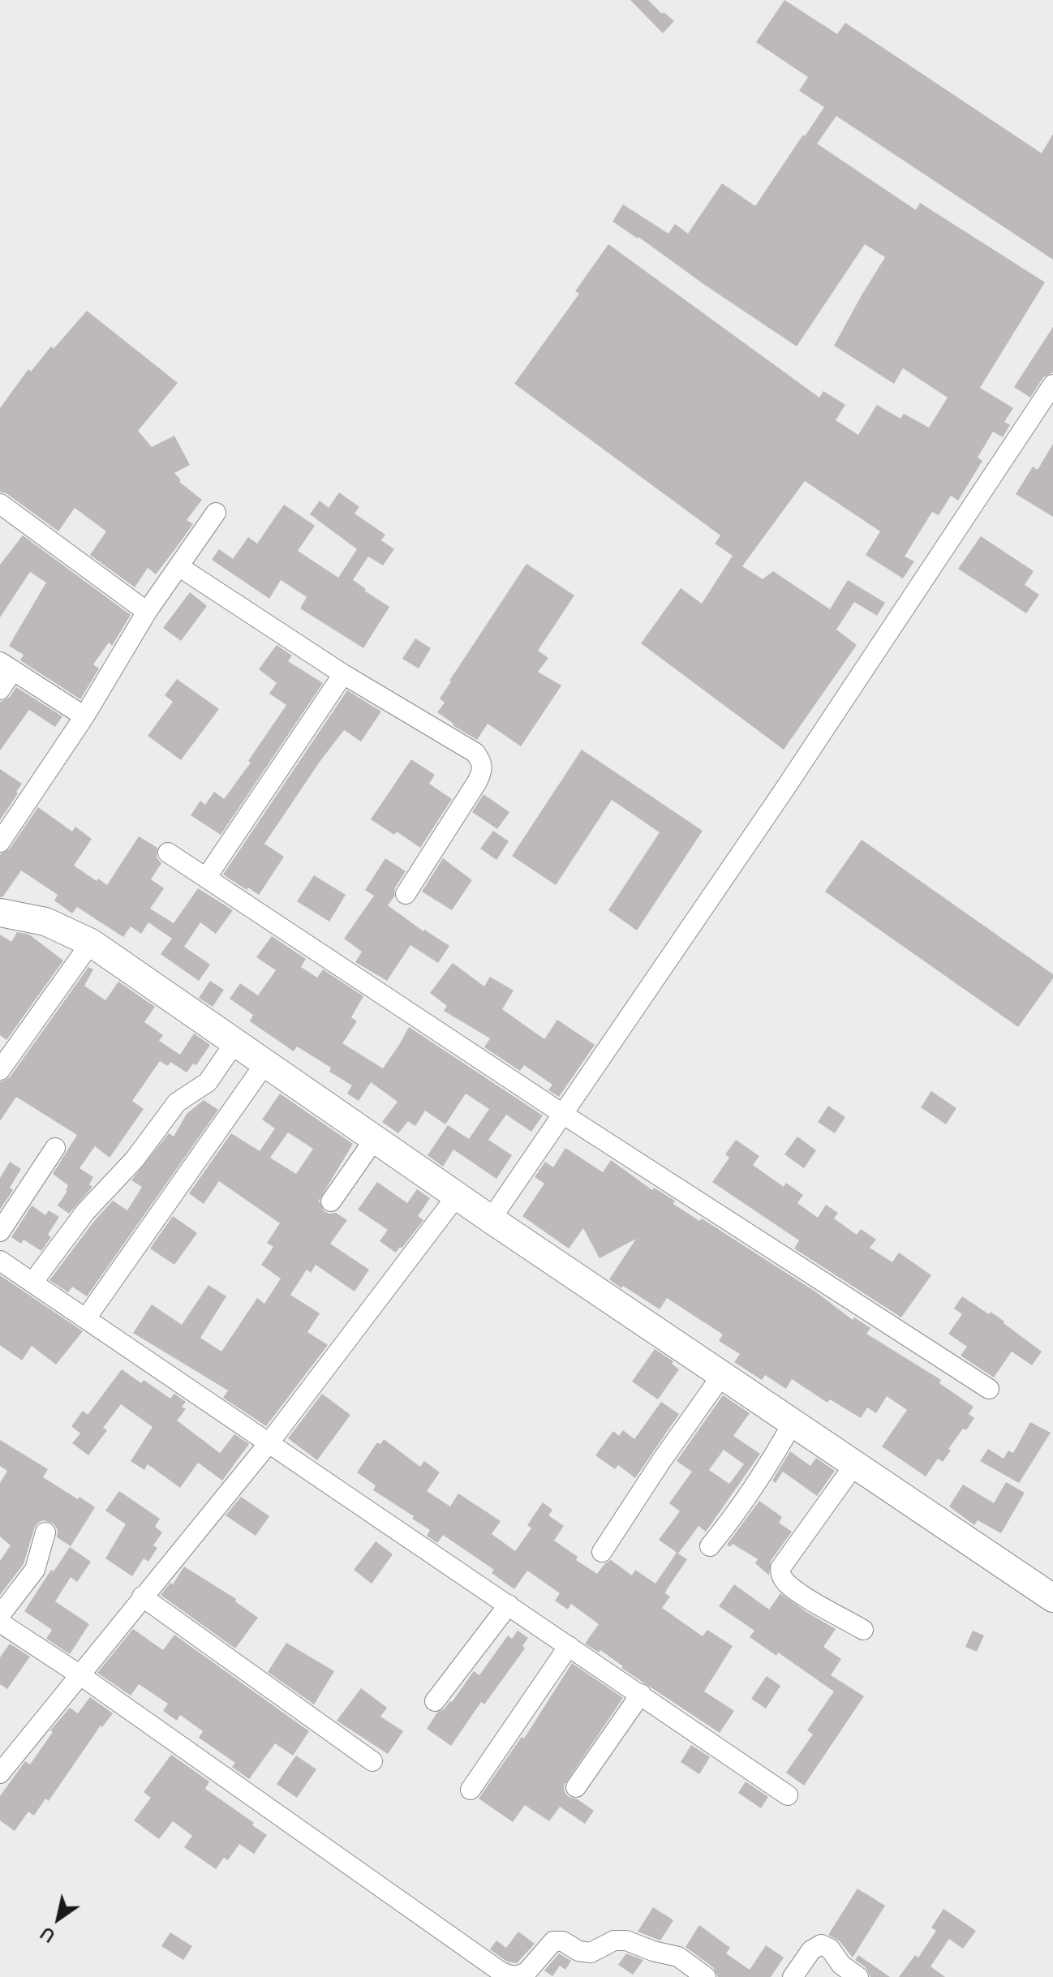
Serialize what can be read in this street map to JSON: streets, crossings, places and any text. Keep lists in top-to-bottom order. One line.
{"north":"bottom left"}
